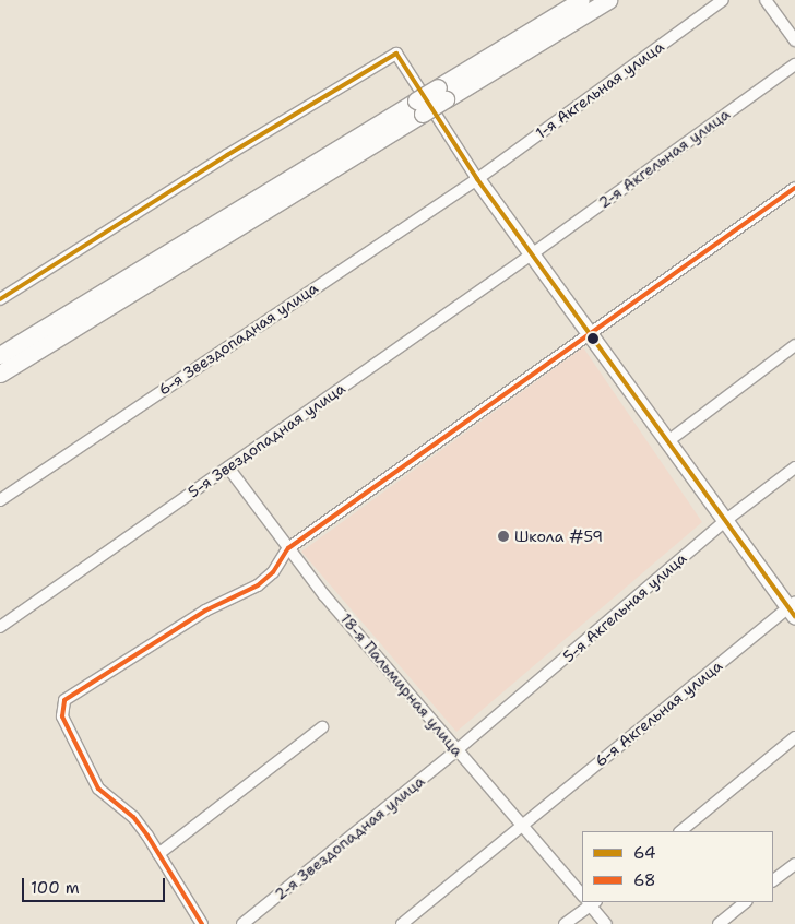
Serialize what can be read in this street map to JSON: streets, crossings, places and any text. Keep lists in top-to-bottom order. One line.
{"streets":{"street":["1-я Акгельная улица","2-я Акгельная улица","6-я Звездопадная улица","5-я Звездопадная улица","5-я Акгельная улица","18-я Пальмирная улица","6-я Акгельная улица","2-я Звездопадная улица"]},"crossings":[["1-я Акгельная улица","6-я Звездопадная улица"],["2-я Акгельная улица","5-я Звездопадная улица"],["5-я Звездопадная улица","18-я Пальмирная улица"],["5-я Акгельная улица","18-я Пальмирная улица"],["5-я Акгельная улица","2-я Звездопадная улица"],["18-я Пальмирная улица","6-я Акгельная улица"],["18-я Пальмирная улица","2-я Звездопадная улица"]],"places":["Школа #59"],"lines":["transit line 64","transit line 68"],"legend":["64","68"],"scale_bar":"100 m"}
